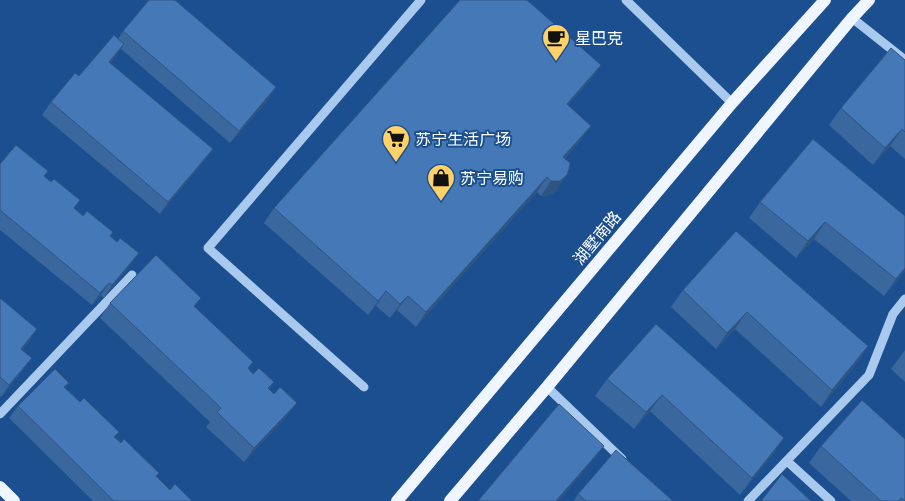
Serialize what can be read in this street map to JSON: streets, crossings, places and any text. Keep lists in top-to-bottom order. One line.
{"streets":{"main road":["湖墅南路"]},"places":{"cafe":["星巴克"],"supermarket":["苏宁生活广场"],"shop":["苏宁易购"]}}
